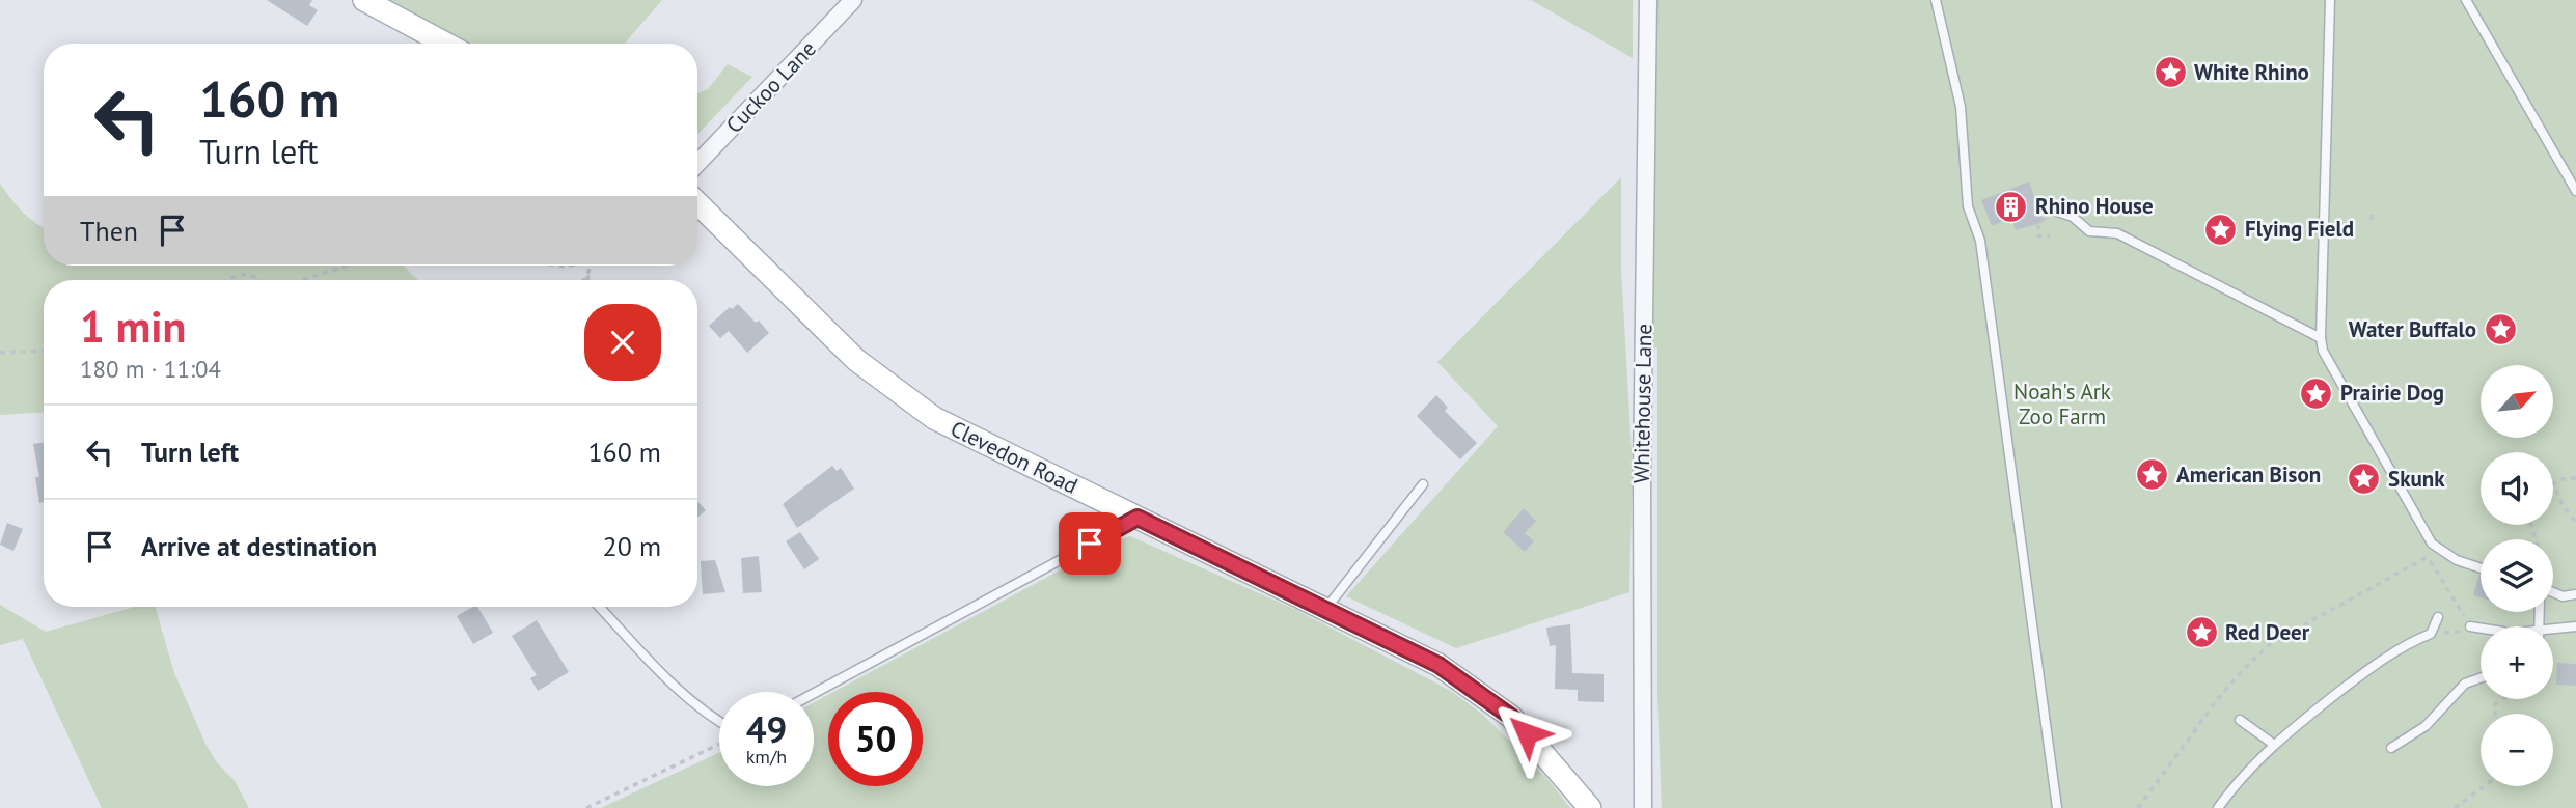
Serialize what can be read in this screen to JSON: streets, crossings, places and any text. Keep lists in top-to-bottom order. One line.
{"streets":{"main road":["Clevedon Road"],"street":["Cuckoo Lane","Whitehouse Lane"]},"parks":["Noah's Ark Zoo Farm"],"places":{"place":["White Rhino","Flying Field","Water Buffalo","Prairie Dog","American Bison","Skunk","Red Deer"],"building":["Rhino House"]},"north":"top right","page":{"turn":["160 m","Turn left"],"then":"Then","heading":["1 min","180 m · 11:04"],"map_buttons":["+","−"],"list":[{"name":"Turn left","value":"160 m"},{"name":"Arrive at destination","value":"20 m"}],"speed":"49 km/h","limit":"50"}}
